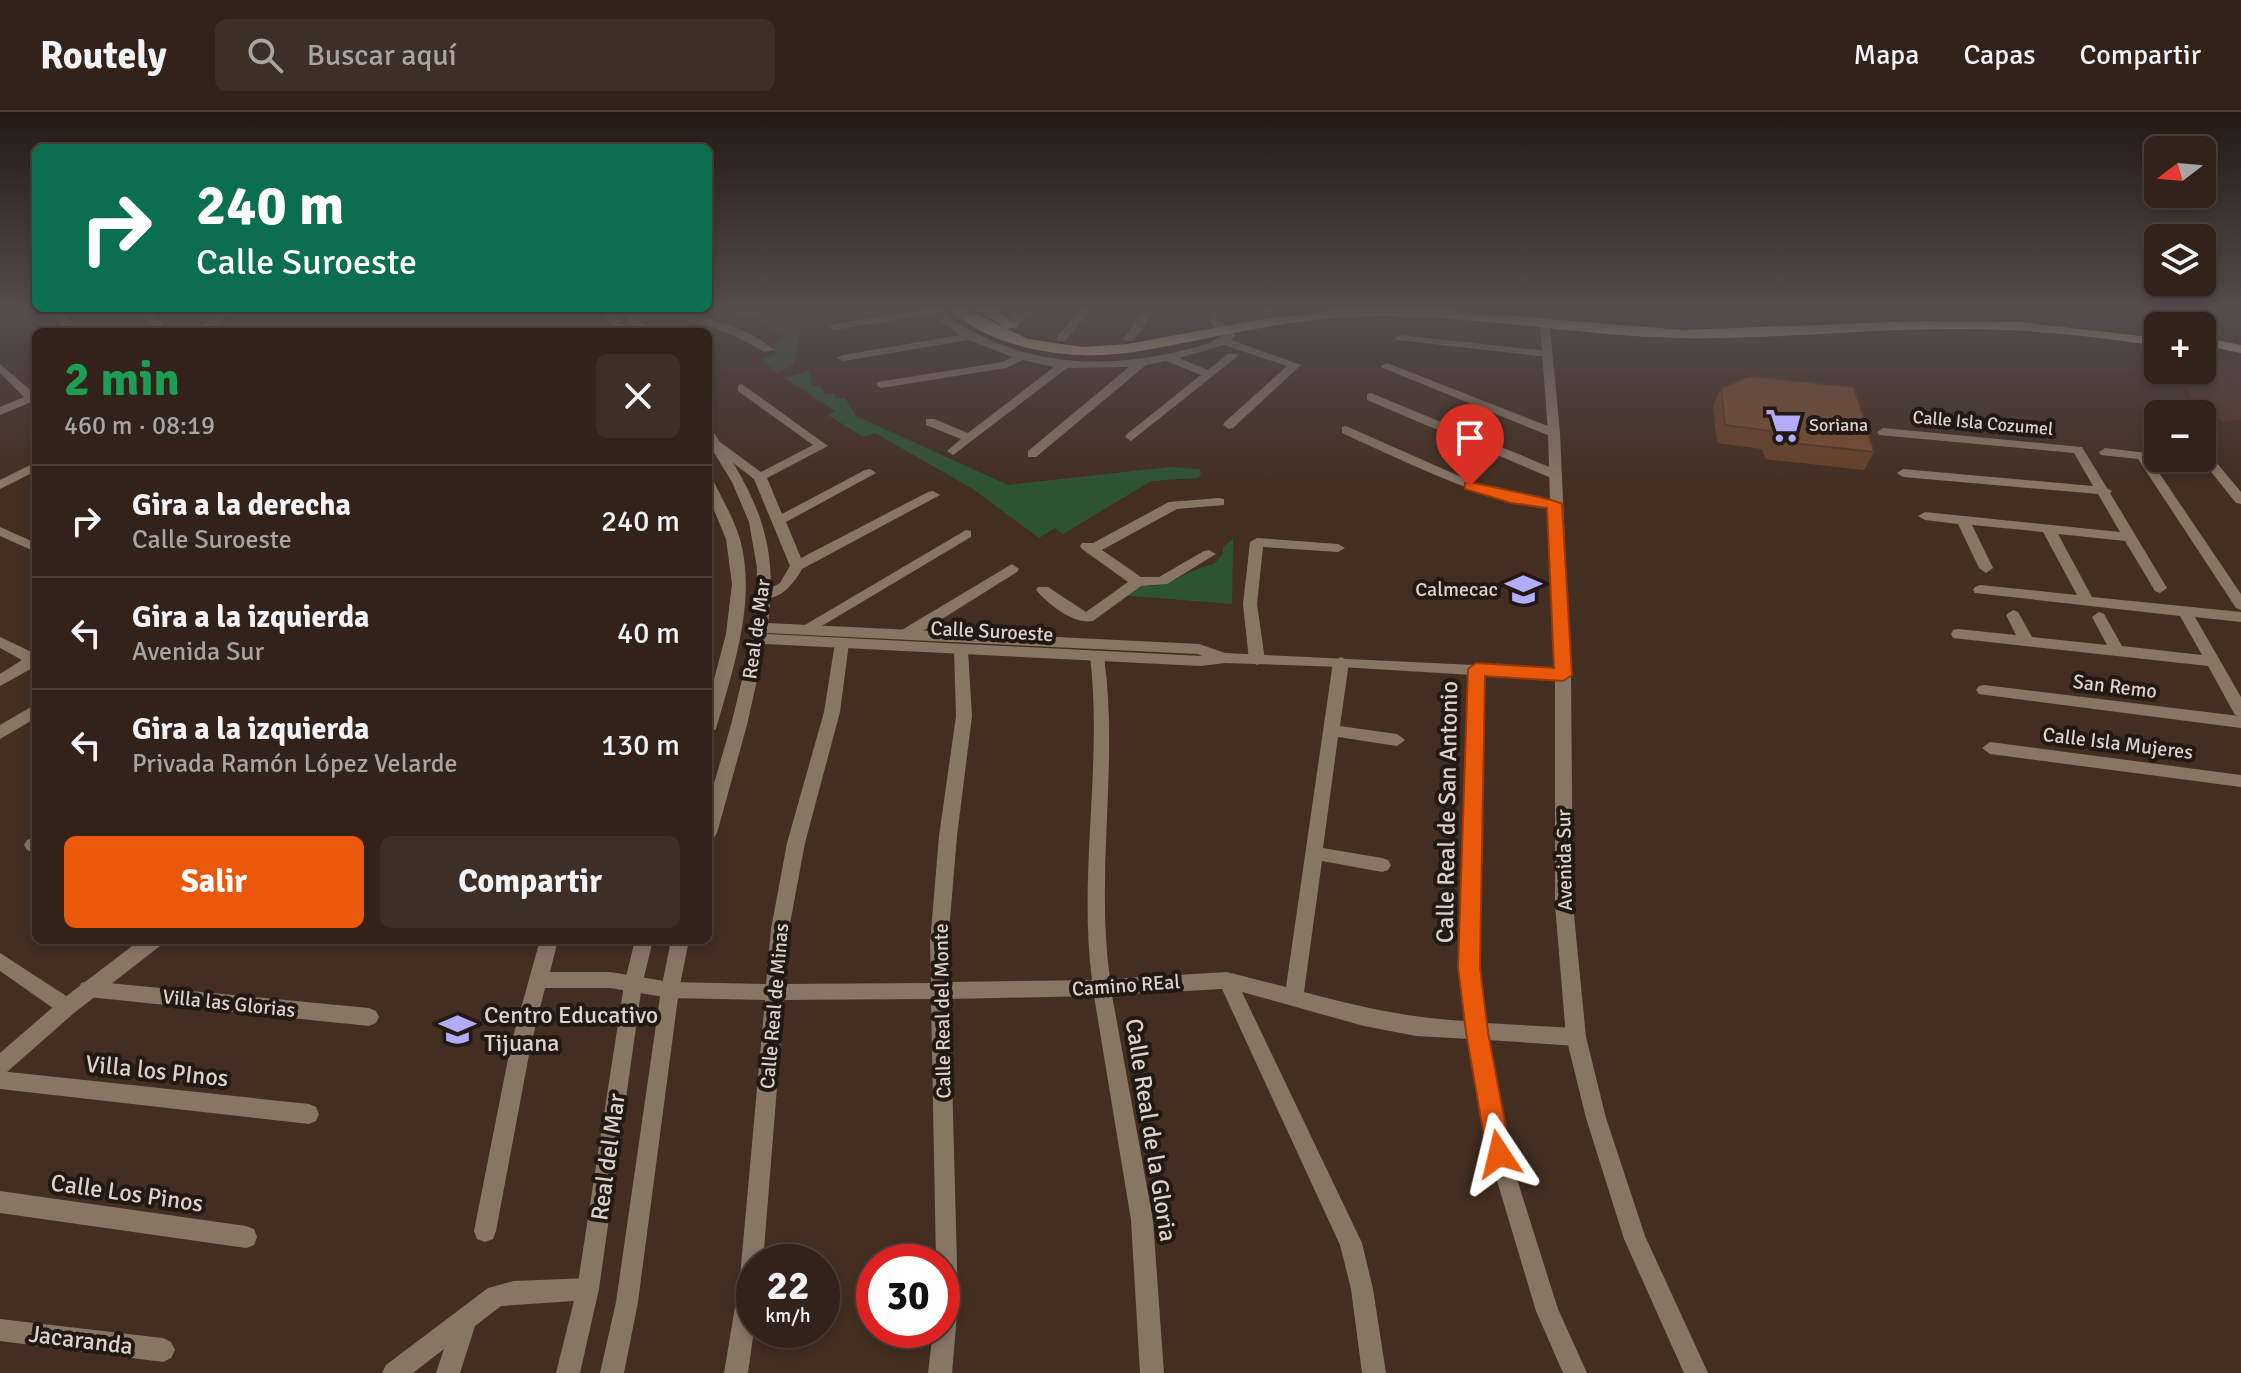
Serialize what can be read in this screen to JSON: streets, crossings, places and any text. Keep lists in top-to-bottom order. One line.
{"streets":{"street":["Calle Isla Cozumel","Real de Mar","Calle Suroeste","San Remo","Calle Isla Mujeres","Calle Real de San Antonio","Avenida Sur","Camino REal","Villa las Glorias","Calle Real de Minas","Calle Real del Monte","Villa los PInos","Calle Real de la Gloria","Real del Mar","Calle Los Pinos","Jacaranda"]},"crossings":[["Real de Mar","Calle Suroeste"],["Calle Suroeste","Calle Real de San Antonio"],["Calle Suroeste","Avenida Sur"],["Calle Suroeste","Calle Real de Minas"],["Calle Suroeste","Calle Real del Monte"],["Calle Suroeste","Calle Real de la Gloria"],["Calle Real de San Antonio","Camino REal"],["Avenida Sur","Camino REal"],["Camino REal","Calle Real de Minas"],["Camino REal","Calle Real del Monte"],["Camino REal","Calle Real de la Gloria"],["Camino REal","Real del Mar"]],"places":{"supermarket":["Soriana"],"school or university":["Calmecac","Centro Educativo Tijuana"]},"north":"left","page":{"header":"Routely","search":"Buscar aquí","nav":["Mapa","Capas","Compartir"],"map_buttons":["+","−"],"turn":["240 m","Calle Suroeste"],"heading":["2 min","460 m · 08:19"],"list":[{"name":"Gira a la derecha","note":"Calle Suroeste","value":"240 m"},{"name":"Gira a la izquierda","note":"Avenida Sur","value":"40 m"},{"name":"Gira a la izquierda","note":"Privada Ramón López Velarde","value":"130 m"}],"buttons":["Salir","Compartir"],"speed":"22 km/h","limit":"30"}}
